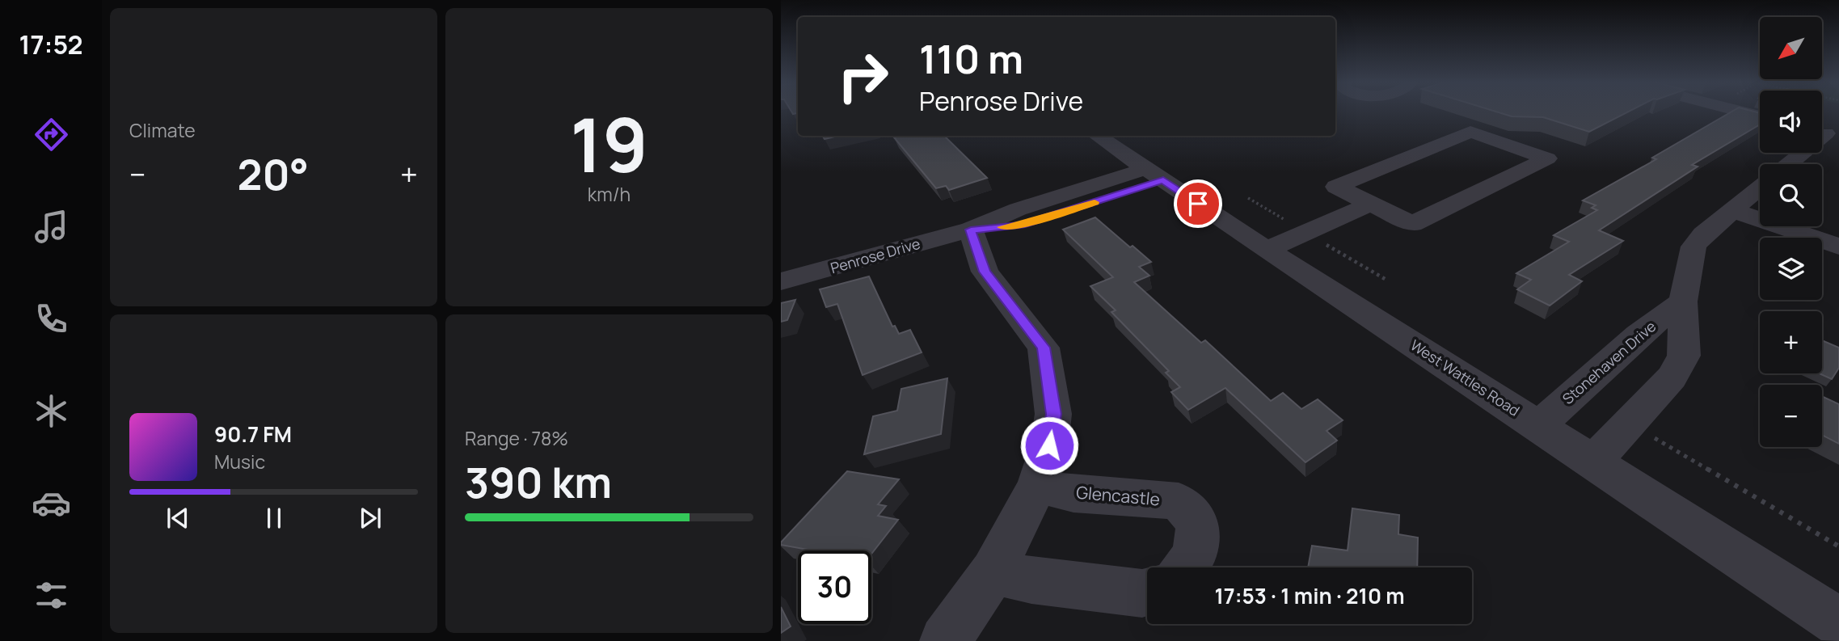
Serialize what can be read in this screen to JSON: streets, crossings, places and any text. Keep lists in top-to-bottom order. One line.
{"streets":{"street":["Penrose Drive","Stonehaven Drive","West Wattles Road","Glencastle"]},"crossings":[["Penrose Drive","West Wattles Road"],["Stonehaven Drive","West Wattles Road"]],"north":"bottom left","page":{"tabs":"17:52","tile":["Climate",["19","km/h"],["Range · 78%","390 km"]],"map_buttons":["+","−"],"turn":["110 m","Penrose Drive"],"heat":["−","20°","+"],"song":["90.7 FM","Music"],"limit":"30","trip":"17:53 · 1 min · 210 m"}}
